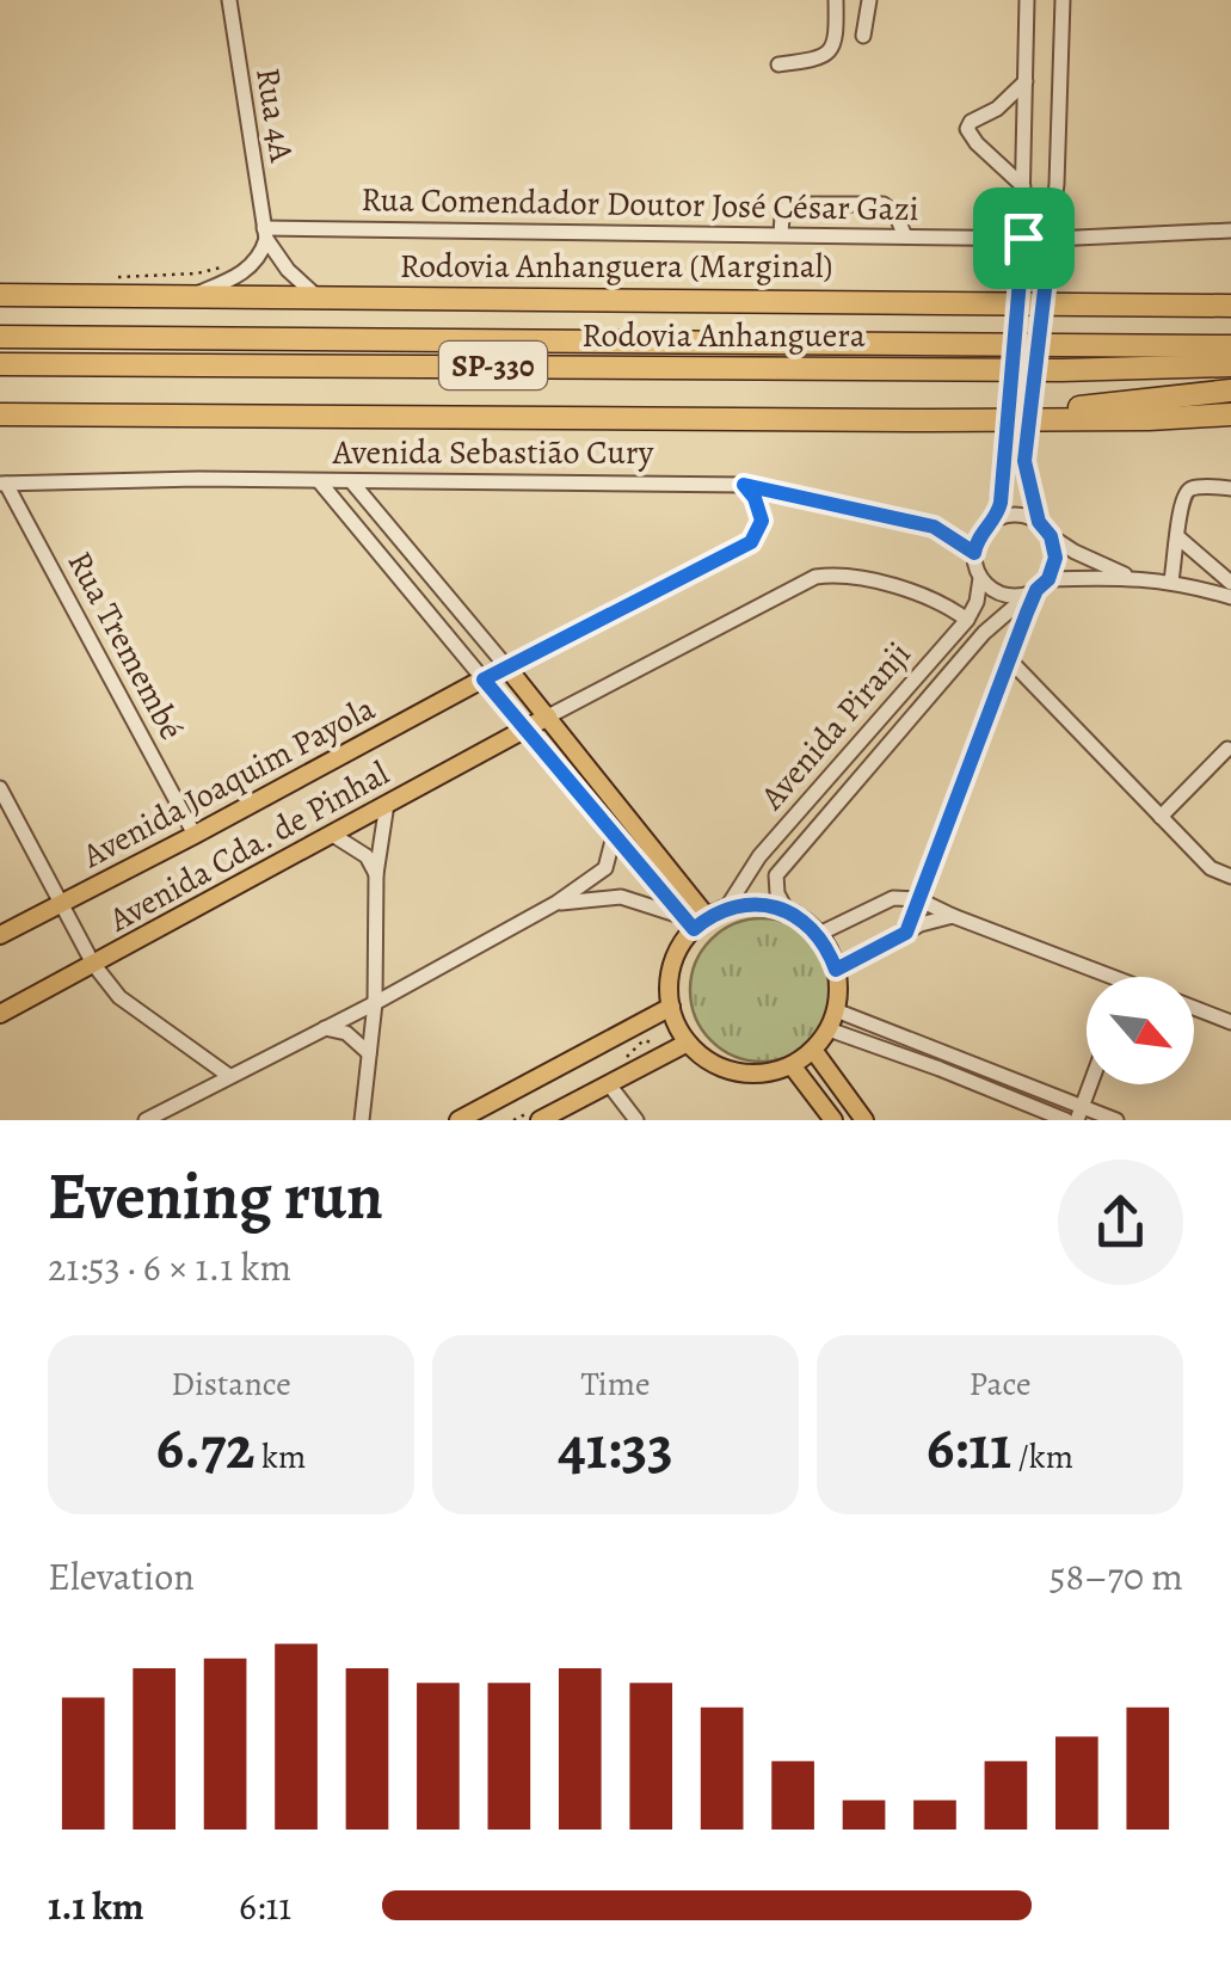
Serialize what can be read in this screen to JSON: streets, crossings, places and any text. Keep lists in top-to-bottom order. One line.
{"streets":{"highway":["Rodovia Anhanguera (Marginal)","Rodovia Anhanguera","SP-330"],"main road":["Avenida Joaquim Payola","Avenida Cda. de Pinhal"],"street":["Rua 4A","Rua Comendador Doutor José César Gazi","Avenida Sebastião Cury","Rua Tremembé","Avenida Piranji"]},"crossings":[["Rua 4A","Rua Comendador Doutor José César Gazi"],["Avenida Sebastião Cury","Rua Tremembé"],["Avenida Sebastião Cury","Avenida Piranji"],["Rua Tremembé","Avenida Joaquim Payola"]],"north":"bottom right","page":{"heading":["Evening run","21:53 · 6 × 1.1 km"],"stats":[["Distance","6.72 km"],["Time","41:33"],["Pace","6:11 /km"]],"chart":["Elevation","58–70 m"],"list":[{"name":"1.1 km","note":"6:11"}]}}
